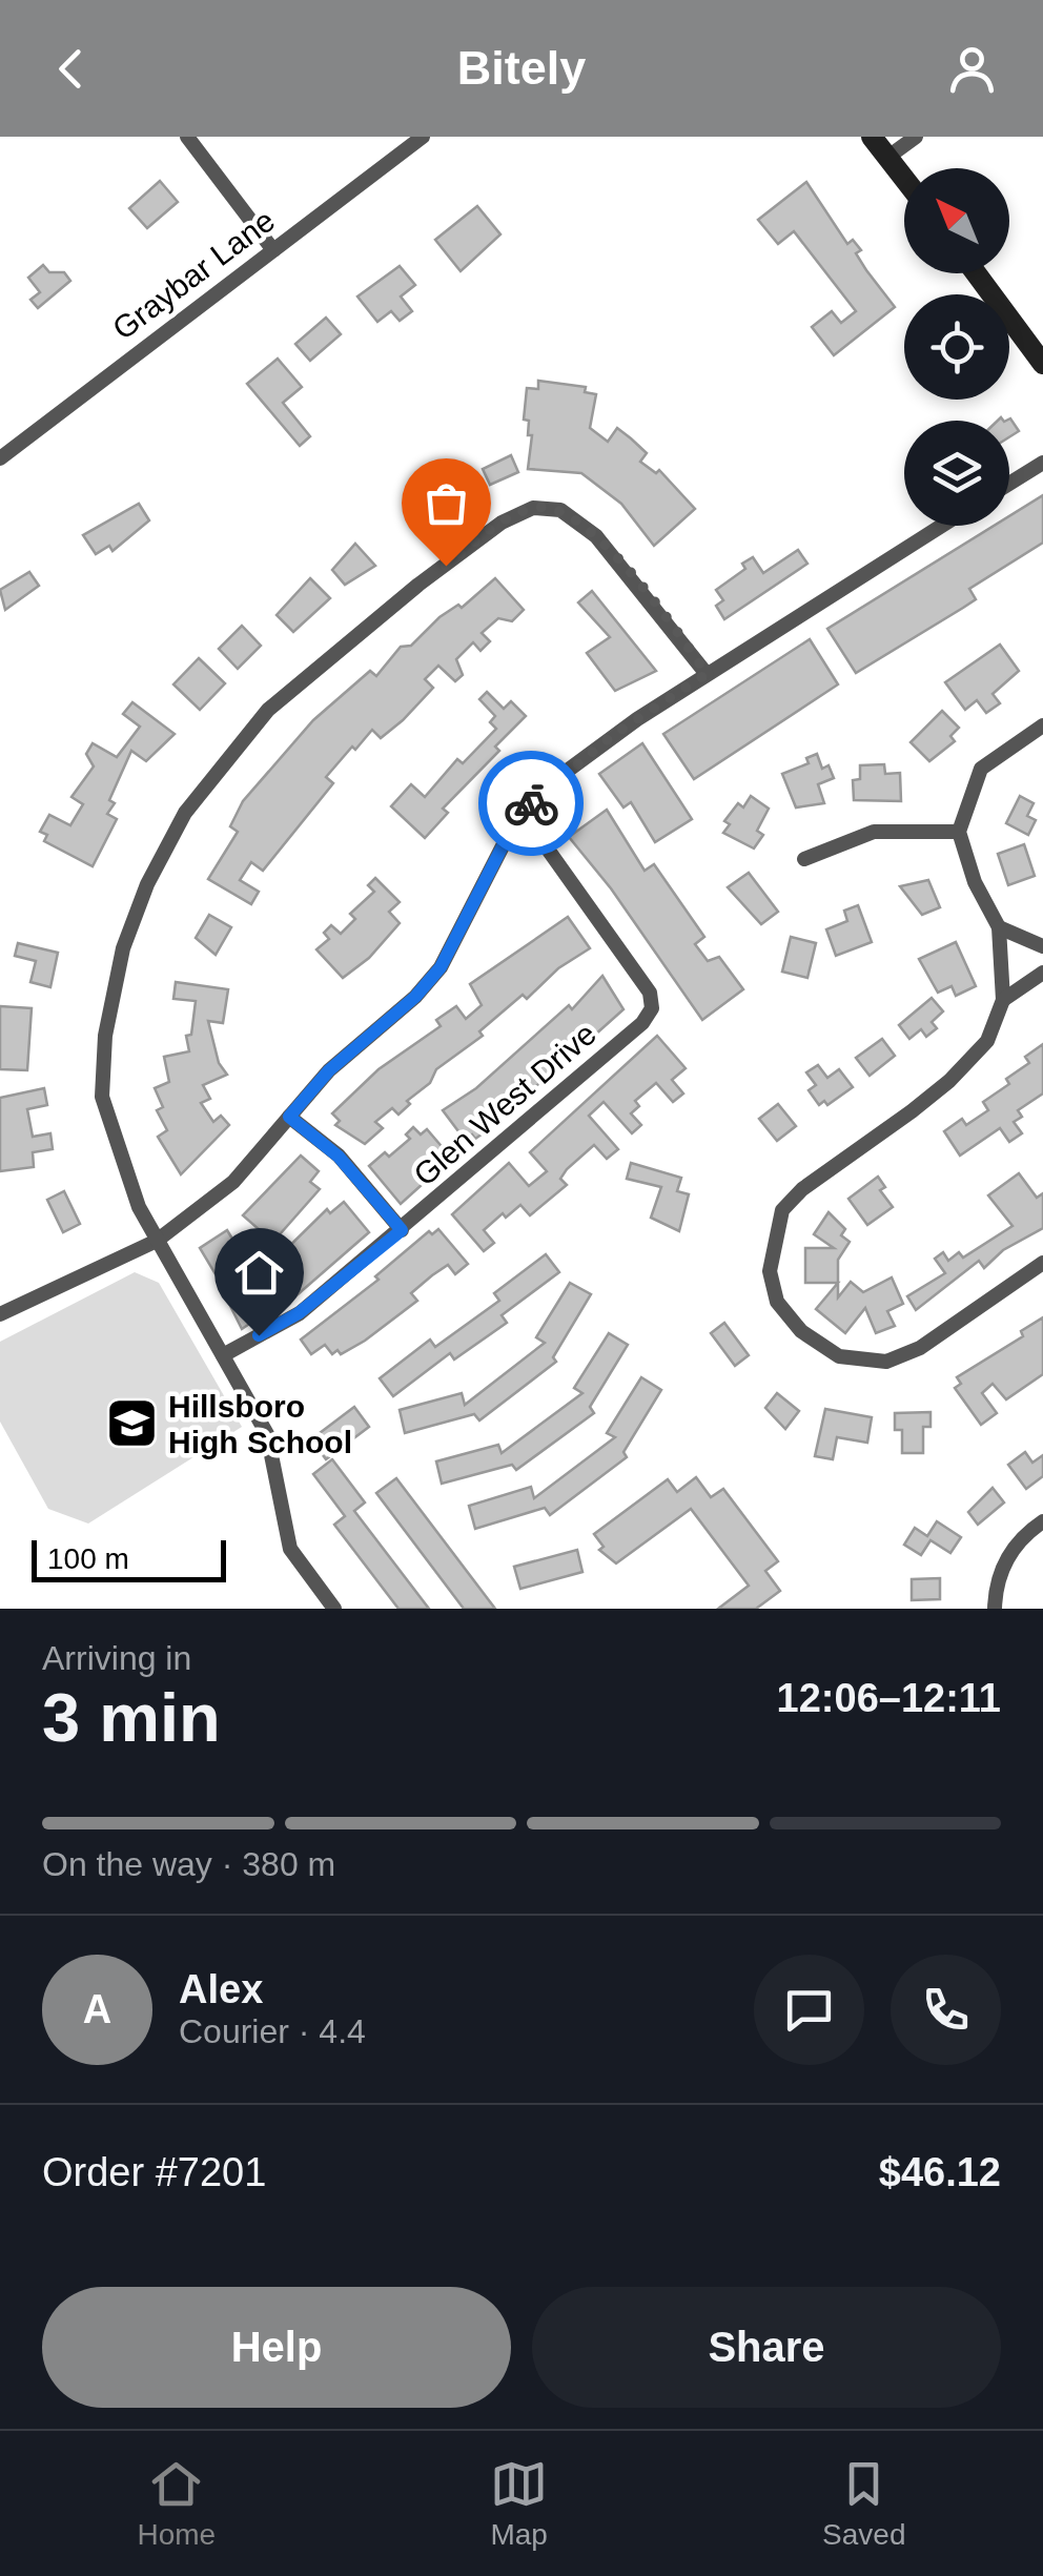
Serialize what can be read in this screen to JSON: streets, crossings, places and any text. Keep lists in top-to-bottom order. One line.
{"streets":{"street":["Graybar Lane","Glen West Drive"]},"places":{"school or university":["Hillsboro High School"]},"scale_bar":"100 m","north":"top left","page":{"header":"Bitely","scale":"100 m","heading":["3 min","Arriving in","12:06–12:11"],"panel":["Alex","Courier · 4.4","Order #7201","$46.12"],"bar":"On the way · 380 m","round":"A","buttons":["Help","Share"],"tabs":["Home","Map","Saved"]}}
